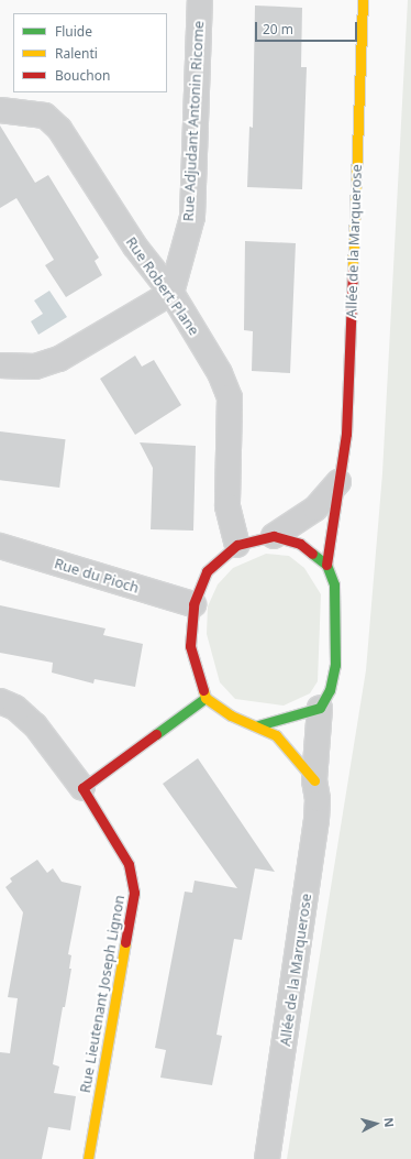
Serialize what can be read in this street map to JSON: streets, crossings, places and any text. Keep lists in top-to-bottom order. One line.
{"streets":{"street":["Rue Adjudant Antonin Ricome","Allée de la Marquerose","Rue Robert Plane","Rue du Pioch","Rue Lieutenant Joseph Lignon"]},"crossings":[["Rue Adjudant Antonin Ricome","Rue Robert Plane"]],"legend":["Fluide","Ralenti","Bouchon"],"scale_bar":"20 m","north":"right"}
